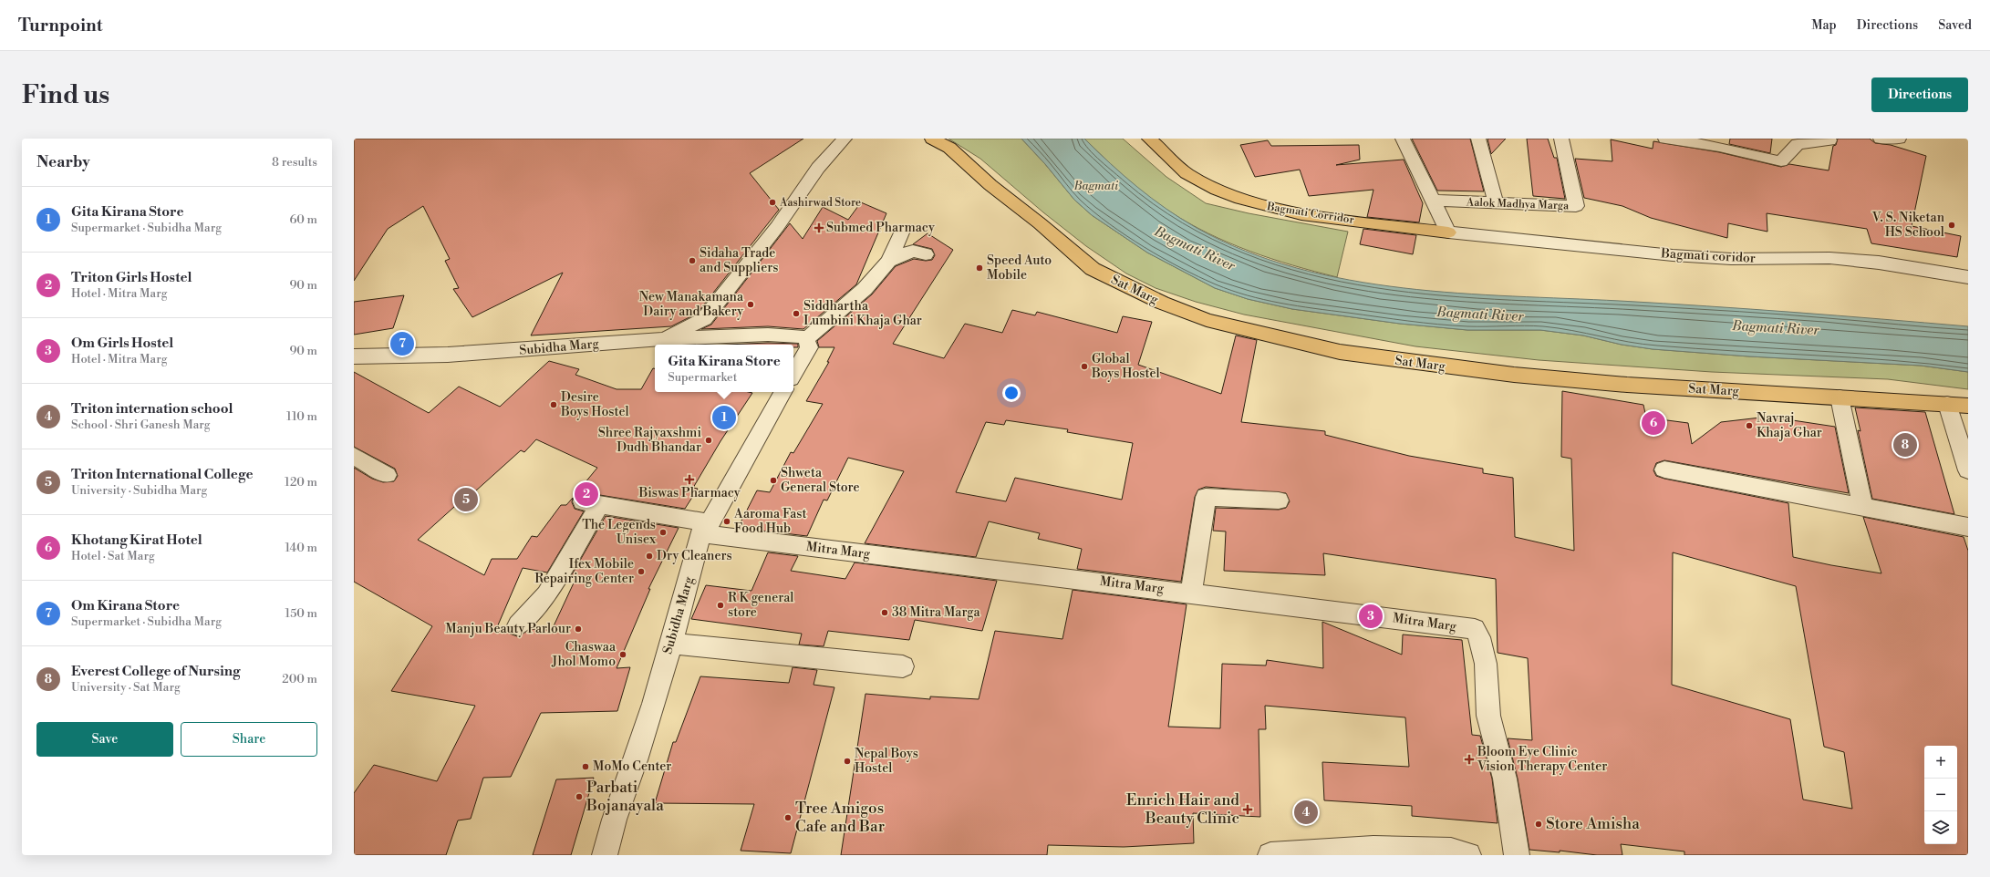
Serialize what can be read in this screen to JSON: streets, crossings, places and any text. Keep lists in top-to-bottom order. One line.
{"streets":{"main road":["Bagmati Corridor","Sat Marg"],"street":["Aalok Madhya Marga","Bagmati coridor","Subidha Marg","Mitra Marg"]},"crossings":[["Bagmati Corridor","Bagmati coridor"],["Subidha Marg","Mitra Marg"]],"water":["Bagmati","Bagmati River"],"places":{"other":["Aashirwad Store","V. S. Niketan HS School","Sidaha Trade and Suppliers","Speed Auto Mobile","New Manakamana Dairy and Bakery","Siddhartha Lumbini Khaja Ghar","Global Boys Hostel","Desire Boys Hostel","Navraj Khaja Ghar","Shree Rajyaxshmi Dudh Bhandar","Shweta General Store","Aaroma Fast Food Hub","The Legends Unisex","Dry Cleaners","Ifex Mobile Repairing Center","R K general store","38 Mitra Marga","Manju Beauty Parlour","Chaswaa Jhol Momo","Nepal Boys Hostel","MoMo Center","Parbati Bojanayala","Tree Amigos Cafe and Bar","Store Amisha"],"health":["Submed Pharmacy","Biswas Pharmacy","Bloom Eye Clinic Vision Therapy Center","Enrich Hair and Beauty Clinic"]},"page":{"header":"Turnpoint","nav":["Map","Directions","Saved"],"buttons":["Directions",["Save","Share"]],"title":"Find us","heading":["Nearby","8 results"],"list":[{"mark":"1","name":"Gita Kirana Store","note":"Supermarket · Subidha Marg","value":"60 m"},{"mark":"2","name":"Triton Girls Hostel","note":"Hotel · Mitra Marg","value":"90 m"},{"mark":"3","name":"Om Girls Hostel","note":"Hotel · Mitra Marg","value":"90 m"},{"mark":"4","name":"Triton internation school","note":"School · Shri Ganesh Marg","value":"110 m"},{"mark":"5","name":"Triton International College","note":"University · Subidha Marg","value":"120 m"},{"mark":"6","name":"Khotang Kirat Hotel","note":"Hotel · Sat Marg","value":"140 m"},{"mark":"7","name":"Om Kirana Store","note":"Supermarket · Subidha Marg","value":"150 m"},{"mark":"8","name":"Everest College of Nursing","note":"University · Sat Marg","value":"200 m"}],"pins":["7","1","6","8","2","5","3","4"],"popup":["Gita Kirana Store","Supermarket"],"map_buttons":["+","−"]}}
